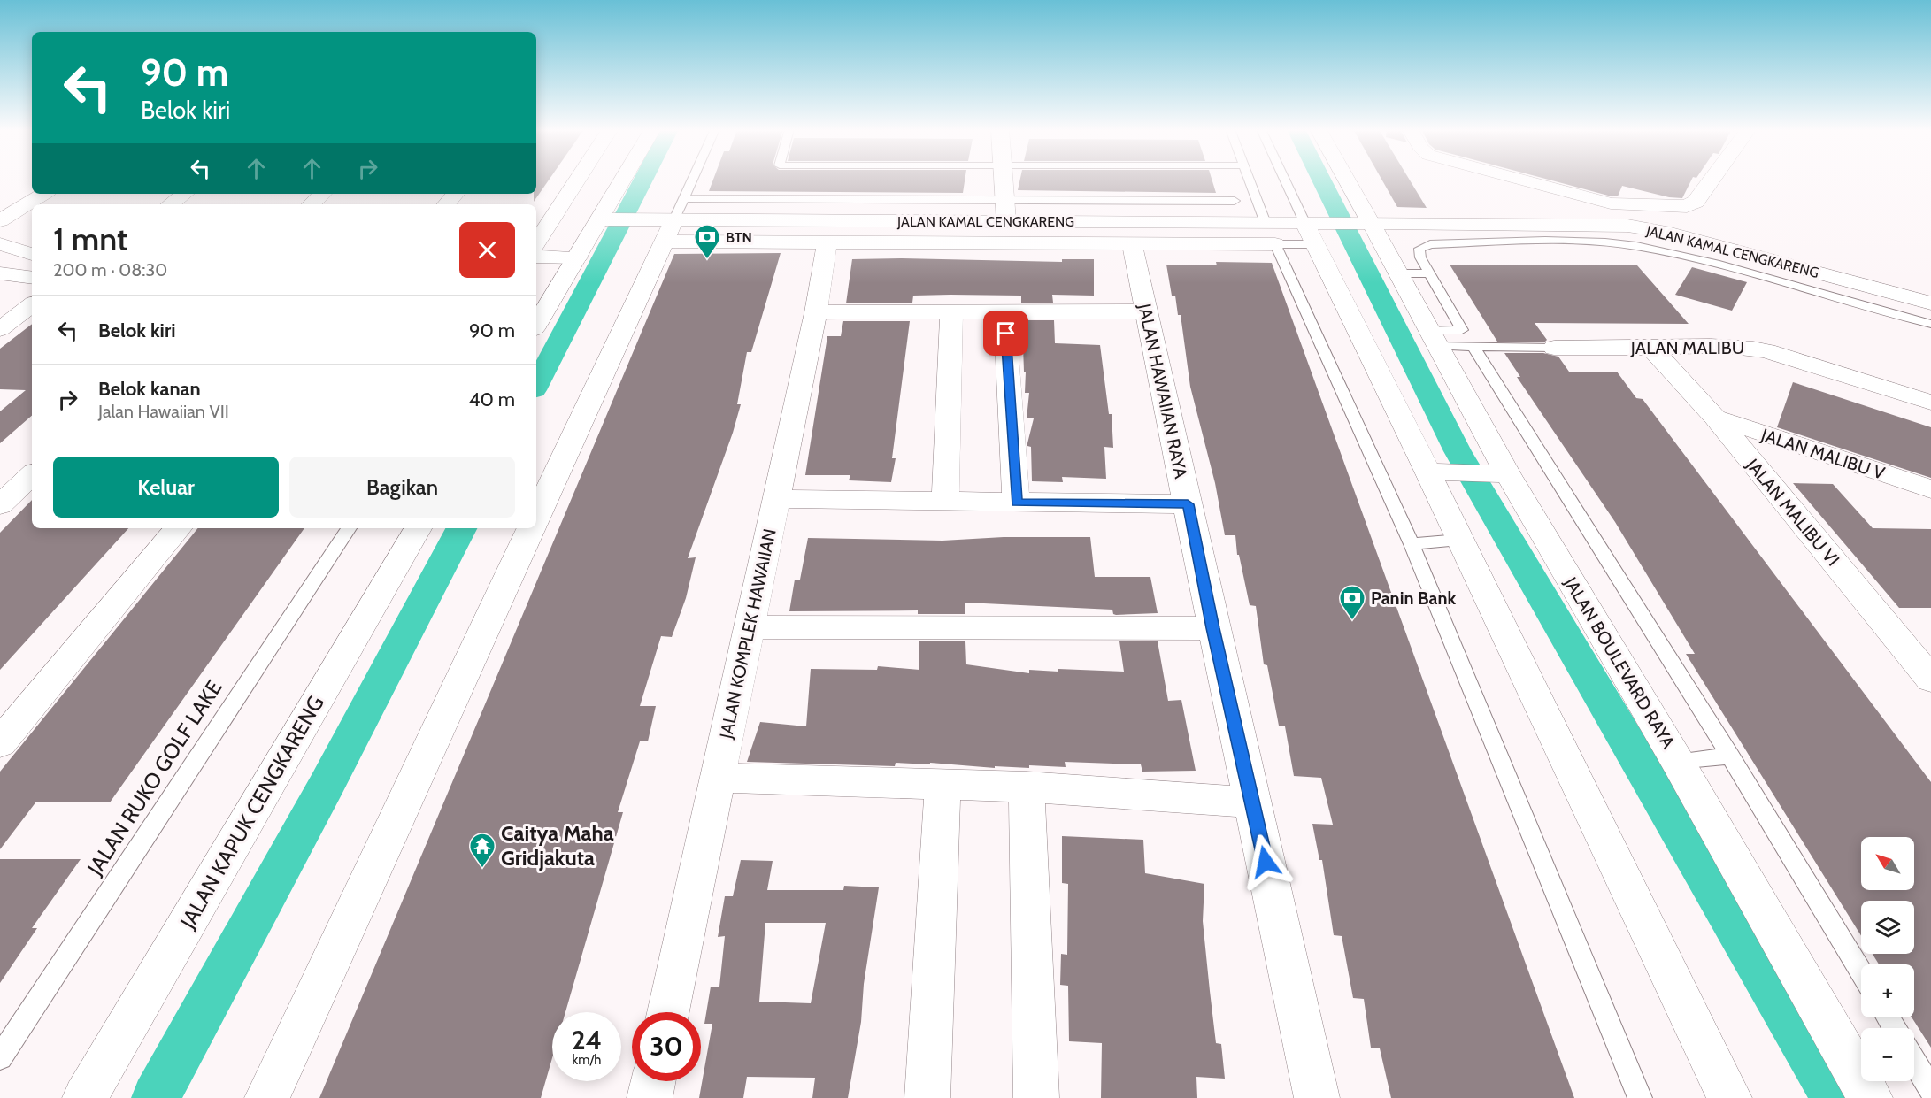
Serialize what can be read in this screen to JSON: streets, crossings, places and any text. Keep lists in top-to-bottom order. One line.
{"streets":{"street":["JALAN KAMAL CENGKARENG","JALAN MALIBU","JALAN HAWAIIAN RAYA","JALAN MALIBU V","JALAN MALIBU VI","JALAN KOMPLEK HAWAIIAN","JALAN BOULEVARD RAYA","JALAN KAPUK CENGKARENG"],"lane":["JALAN RUKO GOLF LAKE"]},"crossings":[["JALAN KAMAL CENGKARENG","JALAN BOULEVARD RAYA"],["JALAN MALIBU","JALAN MALIBU VI"],["JALAN MALIBU","JALAN BOULEVARD RAYA"],["JALAN MALIBU V","JALAN MALIBU VI"]],"places":{"bank":["BTN","Panin Bank"],"temple":["Caitya Maha Gridjakuta"]},"north":"top left","page":{"turn":["90 m","Belok kiri"],"heading":["1 mnt","200 m · 08:30"],"list":[{"name":"Belok kiri","value":"90 m"},{"name":"Belok kanan","note":"Jalan Hawaiian VII","value":"40 m"}],"buttons":["Keluar","Bagikan"],"map_buttons":["+","−"],"speed":"24 km/h","limit":"30"}}
